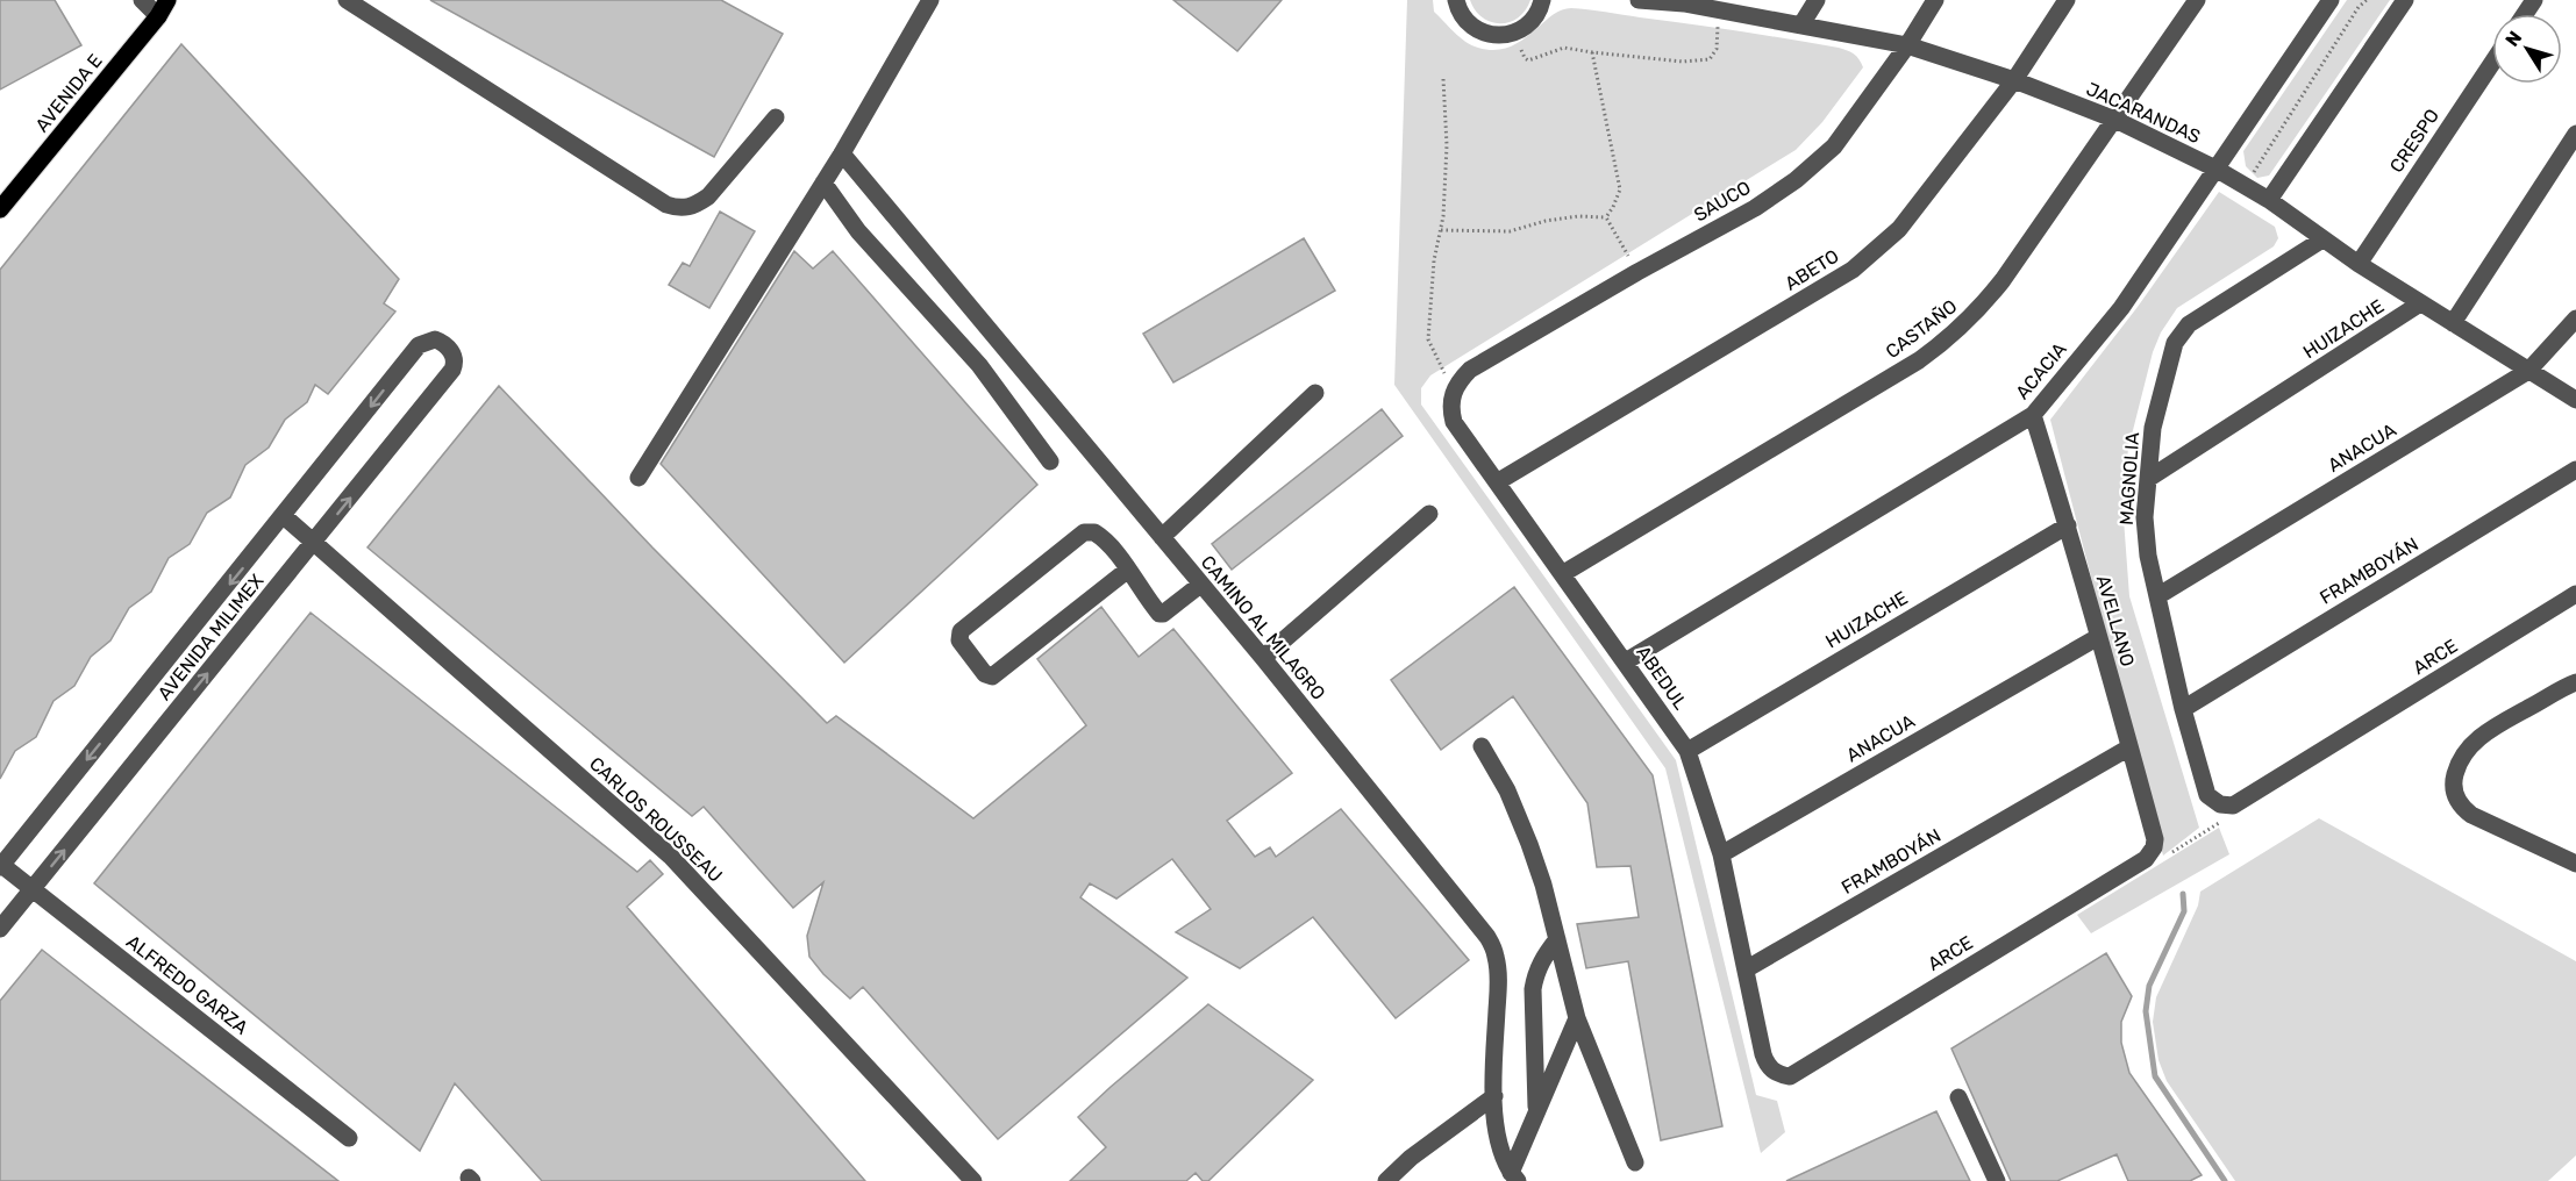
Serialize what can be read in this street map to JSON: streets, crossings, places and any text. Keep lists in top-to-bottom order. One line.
{"streets":{"main road":["AVENIDA E"],"street":["JACARANDAS","CRESPO","SAUCO","ABETO","CASTAÑO","HUIZACHE","ACACIA","ANACUA","MAGNOLIA","FRAMBOYÁN","AVELLANO","CAMINO AL MILAGRO","AVENIDA MILIMEX","ARCE","ABEDUL","CARLOS ROUSSEAU","ALFREDO GARZA"]},"crossings":[["JACARANDAS","CRESPO"],["JACARANDAS","SAUCO"],["JACARANDAS","ABETO"],["JACARANDAS","CASTAÑO"],["JACARANDAS","HUIZACHE"],["JACARANDAS","ACACIA"],["JACARANDAS","ANACUA"],["JACARANDAS","MAGNOLIA"],["SAUCO","ABEDUL"],["ABETO","ABEDUL"],["CASTAÑO","ABEDUL"],["HUIZACHE","MAGNOLIA"],["HUIZACHE","AVELLANO"],["HUIZACHE","ABEDUL"],["ACACIA","AVELLANO"],["ACACIA","ABEDUL"],["ANACUA","MAGNOLIA"],["ANACUA","AVELLANO"],["ANACUA","ABEDUL"],["MAGNOLIA","FRAMBOYÁN"],["MAGNOLIA","ARCE"],["FRAMBOYÁN","AVELLANO"],["FRAMBOYÁN","ABEDUL"],["AVELLANO","ARCE"],["AVENIDA MILIMEX","CARLOS ROUSSEAU"],["AVENIDA MILIMEX","ALFREDO GARZA"],["ARCE","ABEDUL"]],"north":"top left"}
